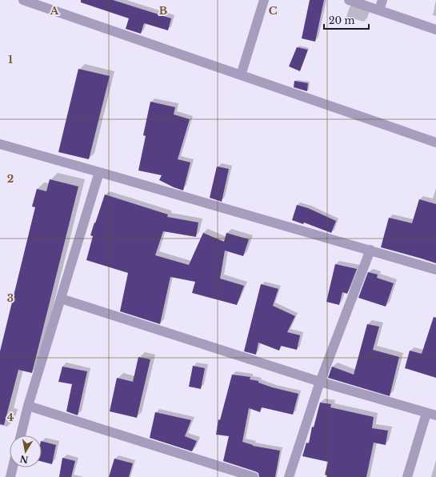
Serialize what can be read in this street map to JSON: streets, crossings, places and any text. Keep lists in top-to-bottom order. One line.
{"scale_bar":"20 m","north":"bottom","grid":{"columns":["A","B","C"],"rows":["1","2","3","4"]}}
